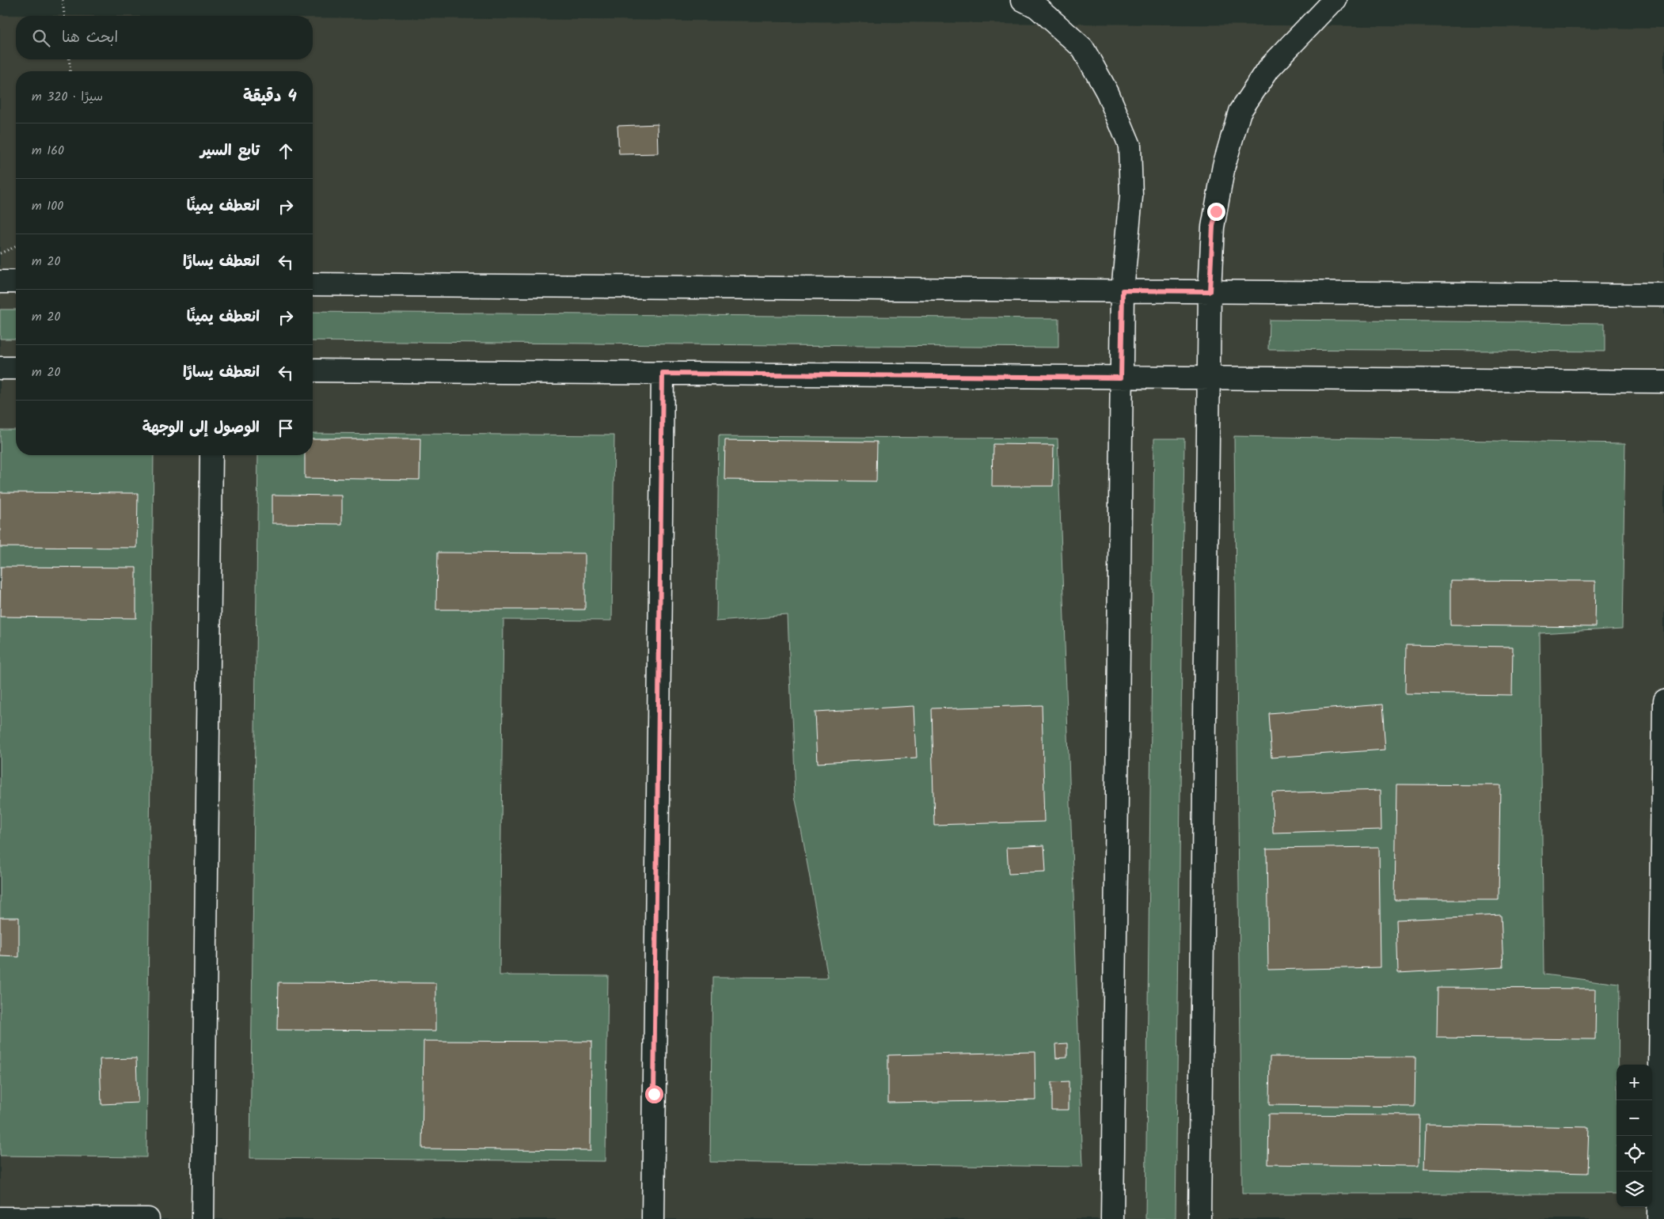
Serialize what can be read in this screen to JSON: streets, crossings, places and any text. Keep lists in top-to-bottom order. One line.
{"page":{"search":"ابحث هنا","heading":["4 دقيقة","سيرًا · 320 m"],"list":[["تابع السير","160 m"],["انعطف يمينًا","100 m"],["انعطف يسارًا","20 m"],["انعطف يمينًا","20 m"],["انعطف يسارًا","20 m"],"الوصول إلى الوجهة"],"map_buttons":["+","−"]}}
